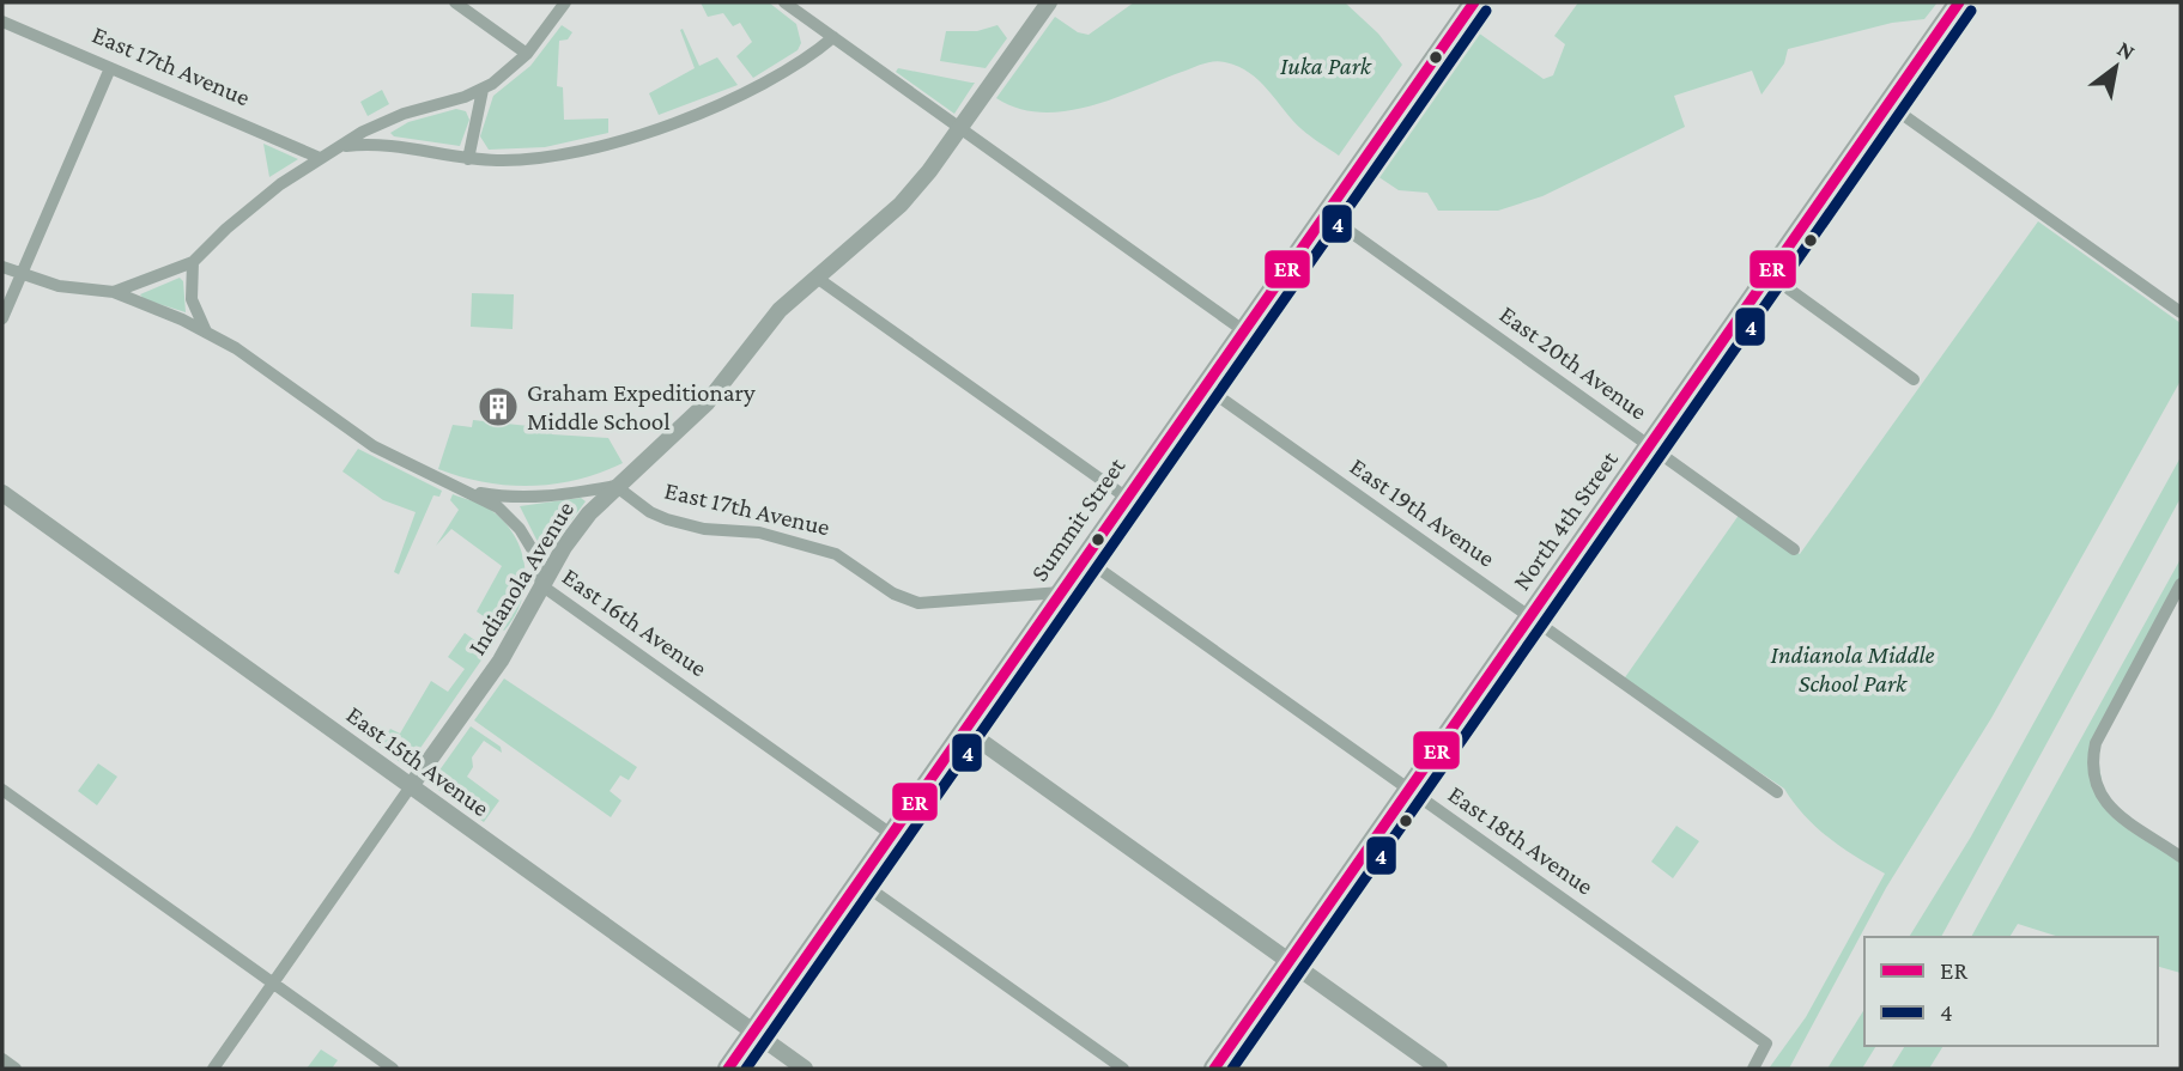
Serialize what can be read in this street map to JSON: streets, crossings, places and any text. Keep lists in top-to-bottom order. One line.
{"streets":{"main road":["Summit Street","North 4th Street"],"street":["East 17th Avenue","East 20th Avenue","East 19th Avenue","Indianola Avenue","East 16th Avenue","East 15th Avenue","East 18th Avenue"]},"crossings":[["East 17th Avenue","Summit Street"],["East 17th Avenue","Indianola Avenue"],["East 20th Avenue","Summit Street"],["East 20th Avenue","North 4th Street"],["East 19th Avenue","Summit Street"],["East 19th Avenue","North 4th Street"],["Summit Street","East 16th Avenue"],["Summit Street","East 15th Avenue"],["Summit Street","East 18th Avenue"],["North 4th Street","East 18th Avenue"],["Indianola Avenue","East 16th Avenue"],["Indianola Avenue","East 15th Avenue"]],"parks":["Iuka Park","Indianola Middle School Park"],"places":{"building":["Graham Expeditionary Middle School"]},"lines":["transit line ER","transit line 4"],"legend":["ER","4"],"north":"top right"}
